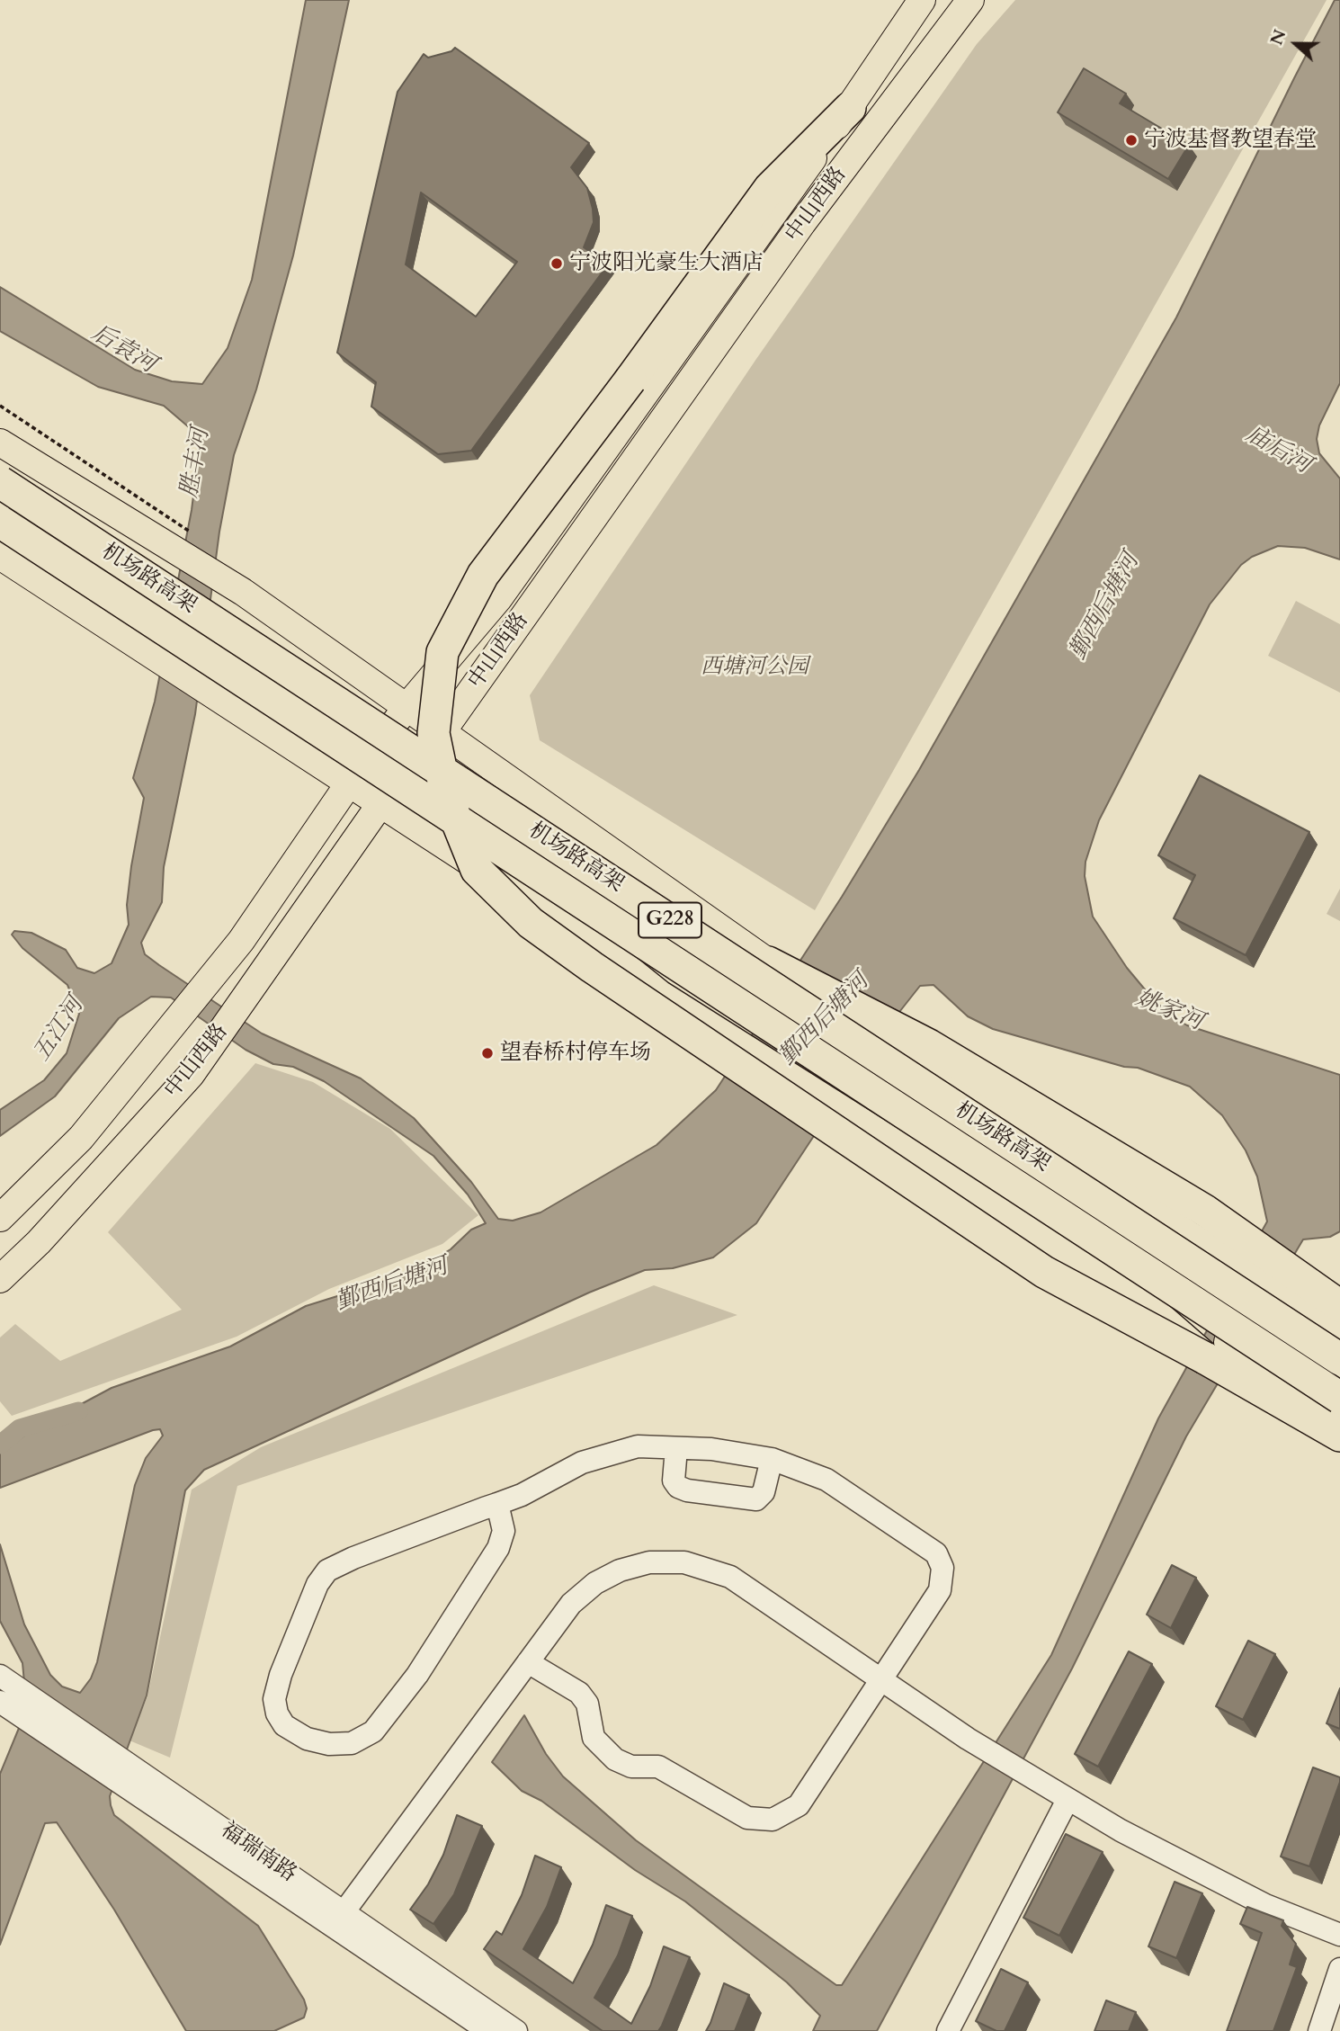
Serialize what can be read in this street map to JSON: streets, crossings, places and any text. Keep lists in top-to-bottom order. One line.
{"streets":{"highway":["机场路高架","G228"],"main road":["中山西路"],"street":["福瑞南路"]},"water":["后袁河","庙后河","胜丰河","鄞西后塘河","姚家河","五江河"],"parks":["西塘河公园"],"places":["宁波基督教望春堂","宁波阳光豪生大酒店","望春桥村停车场"],"north":"left"}
